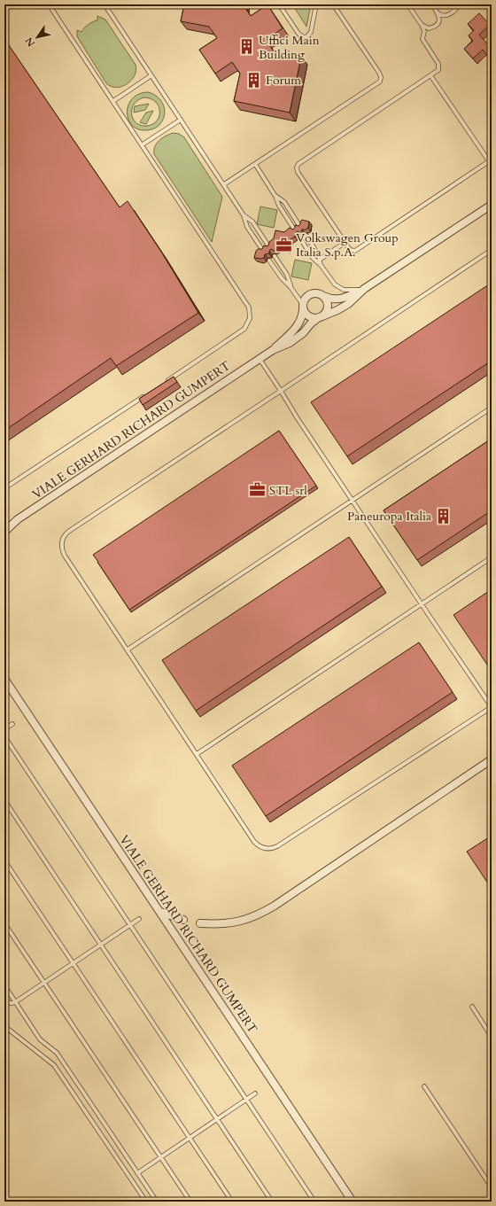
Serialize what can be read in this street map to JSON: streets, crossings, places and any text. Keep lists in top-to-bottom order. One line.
{"streets":{"street":["VIALE GERHARD RICHARD GUMPERT"]},"places":{"building":["Uffici Main Building","Forum","Paneuropa Italia"],"office":["Volkswagen Group Italia S.p.A.","STL srl"]},"north":"bottom left"}
